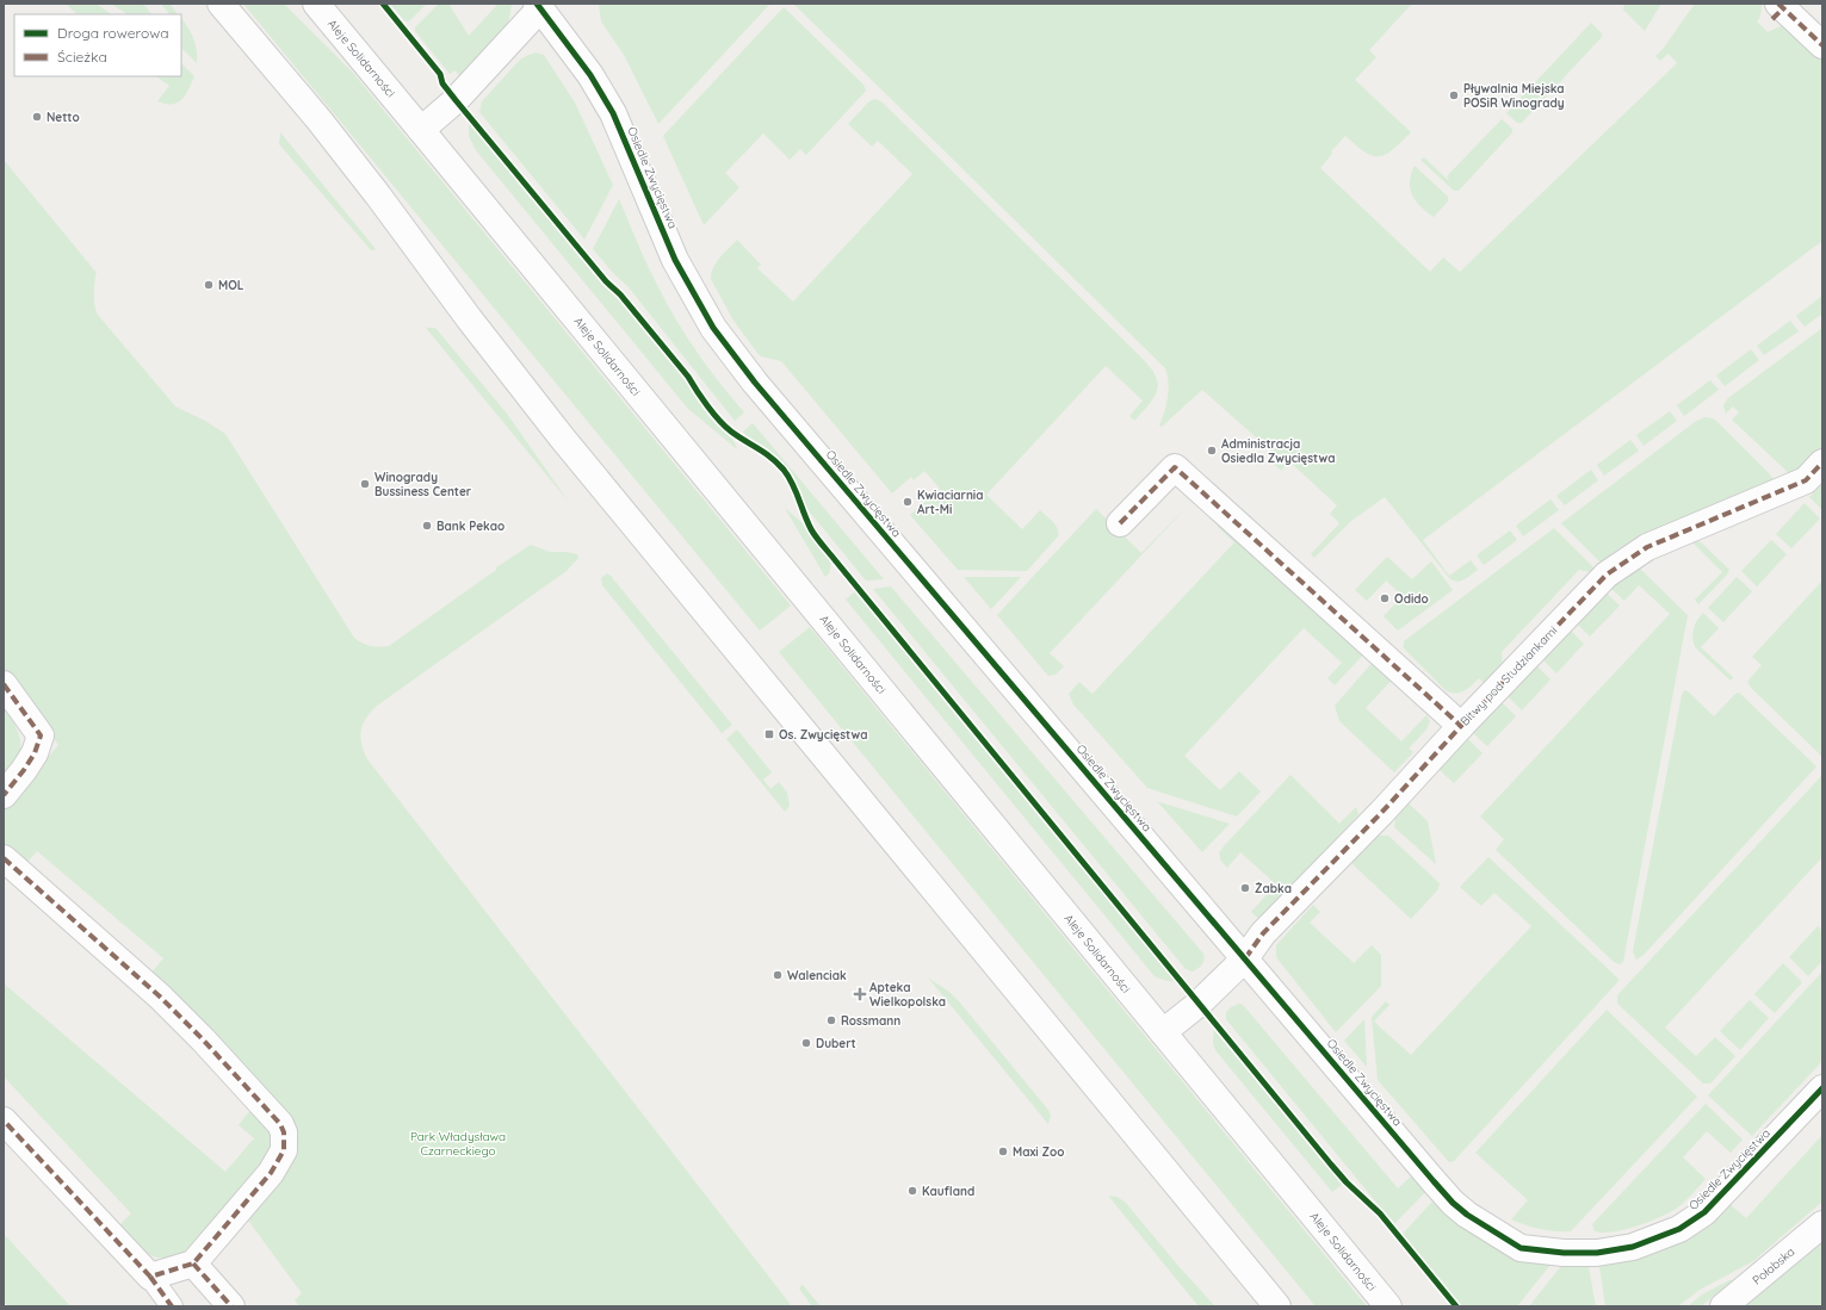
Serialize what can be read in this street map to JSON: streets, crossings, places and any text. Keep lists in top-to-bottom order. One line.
{"streets":{"street":["Aleje Solidarności","Osiedle Zwycięstwa","Bitwy pod Studziankami","Połabska"]},"crossings":[["Aleje Solidarności","Osiedle Zwycięstwa"],["Aleje Solidarności","Bitwy pod Studziankami"],["Osiedle Zwycięstwa","Bitwy pod Studziankami"]],"parks":["Park Władysława Czarneckiego"],"places":{"other":["Pływalnia Miejska POSiR Winogrady","Netto","MOL","Administracja Osiedla Zwycięstwa","Winogrady Bussiness Center","Kwiaciarnia Art-Mi","Bank Pekao","Odido","Żabka","Walenciak","Rossmann","Dubert","Maxi Zoo","Kaufland"],"transit":["Os. Zwycięstwa"],"health":["Apteka Wielkopolska"]},"legend":["Droga rowerowa","Ścieżka"]}
